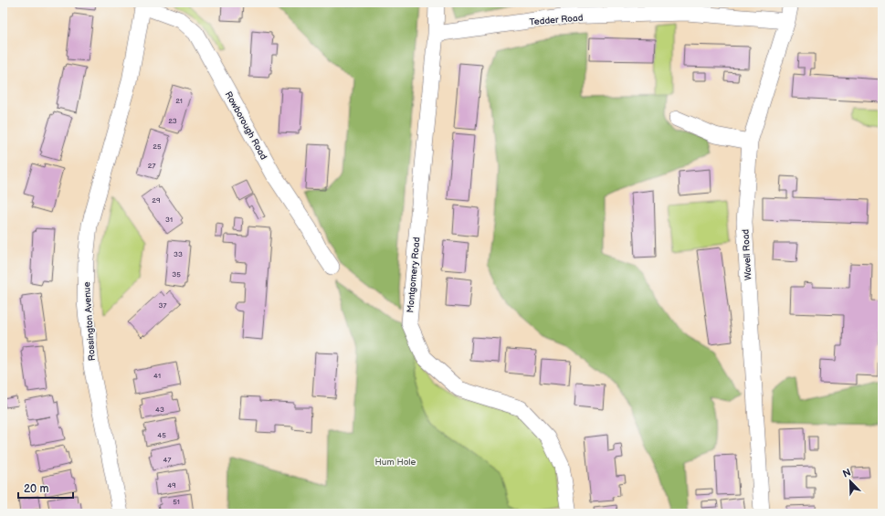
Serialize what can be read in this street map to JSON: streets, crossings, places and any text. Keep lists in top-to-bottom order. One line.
{"streets":{"street":["Tedder Road","Rowborough Road","Wavell Road","Montgomery Road","Rossington Avenue"]},"crossings":[["Tedder Road","Wavell Road"],["Tedder Road","Montgomery Road"],["Rowborough Road","Rossington Avenue"]],"parks":["Hum Hole"],"house_numbers":["21","23","25","27","29","31","33","35","37","41","43","45","47","49","51"],"scale_bar":"20 m","north":"top left"}
